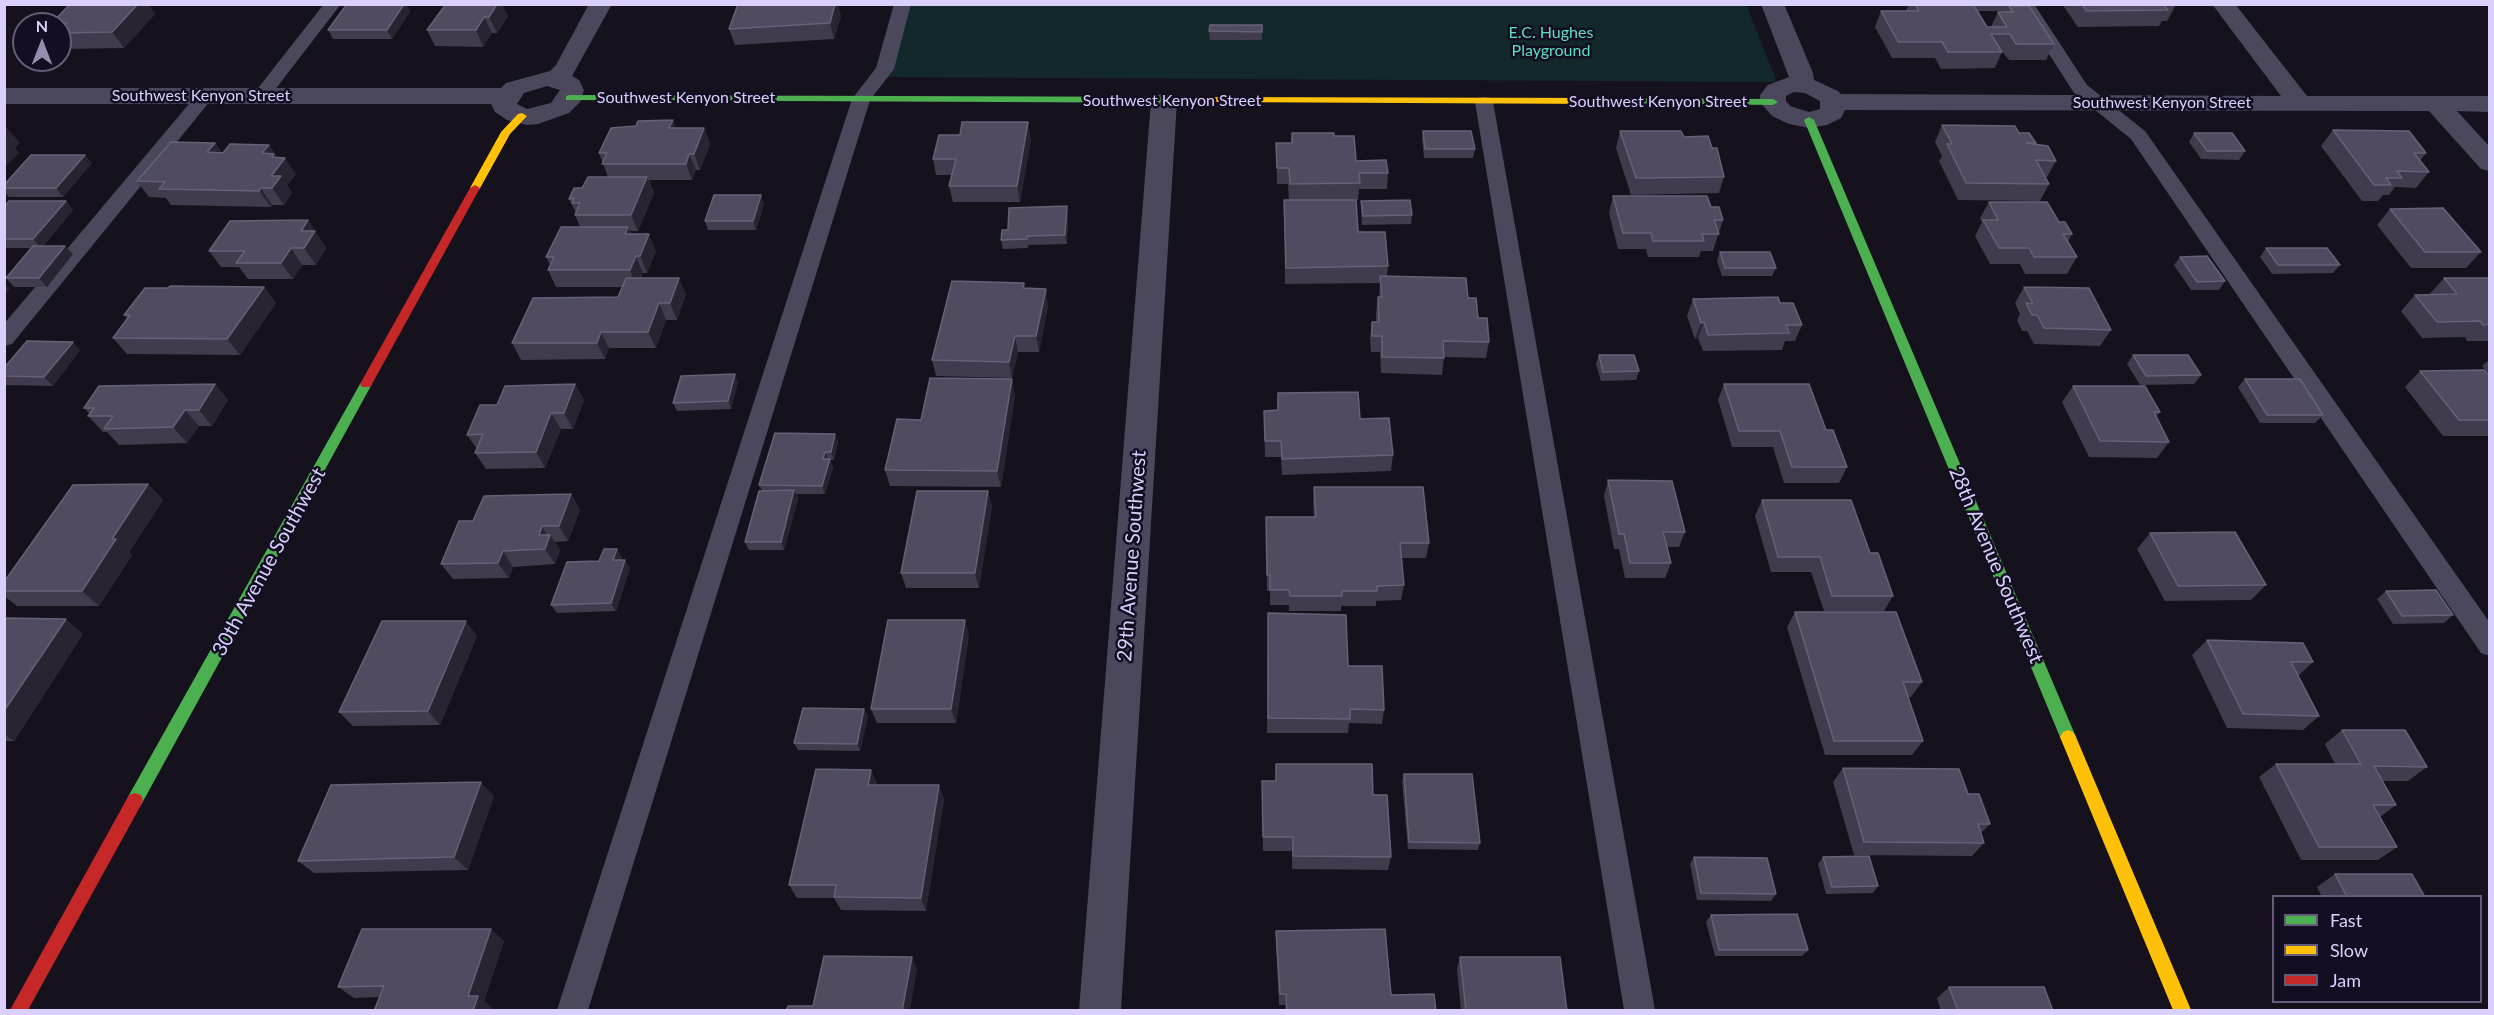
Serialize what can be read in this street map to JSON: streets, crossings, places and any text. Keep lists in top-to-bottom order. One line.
{"streets":{"street":["Southwest Kenyon Street","29th Avenue Southwest","30th Avenue Southwest","28th Avenue Southwest"]},"crossings":[["Southwest Kenyon Street","29th Avenue Southwest"]],"parks":["E.C. Hughes Playground"],"legend":["Fast","Slow","Jam"],"north":"top"}
